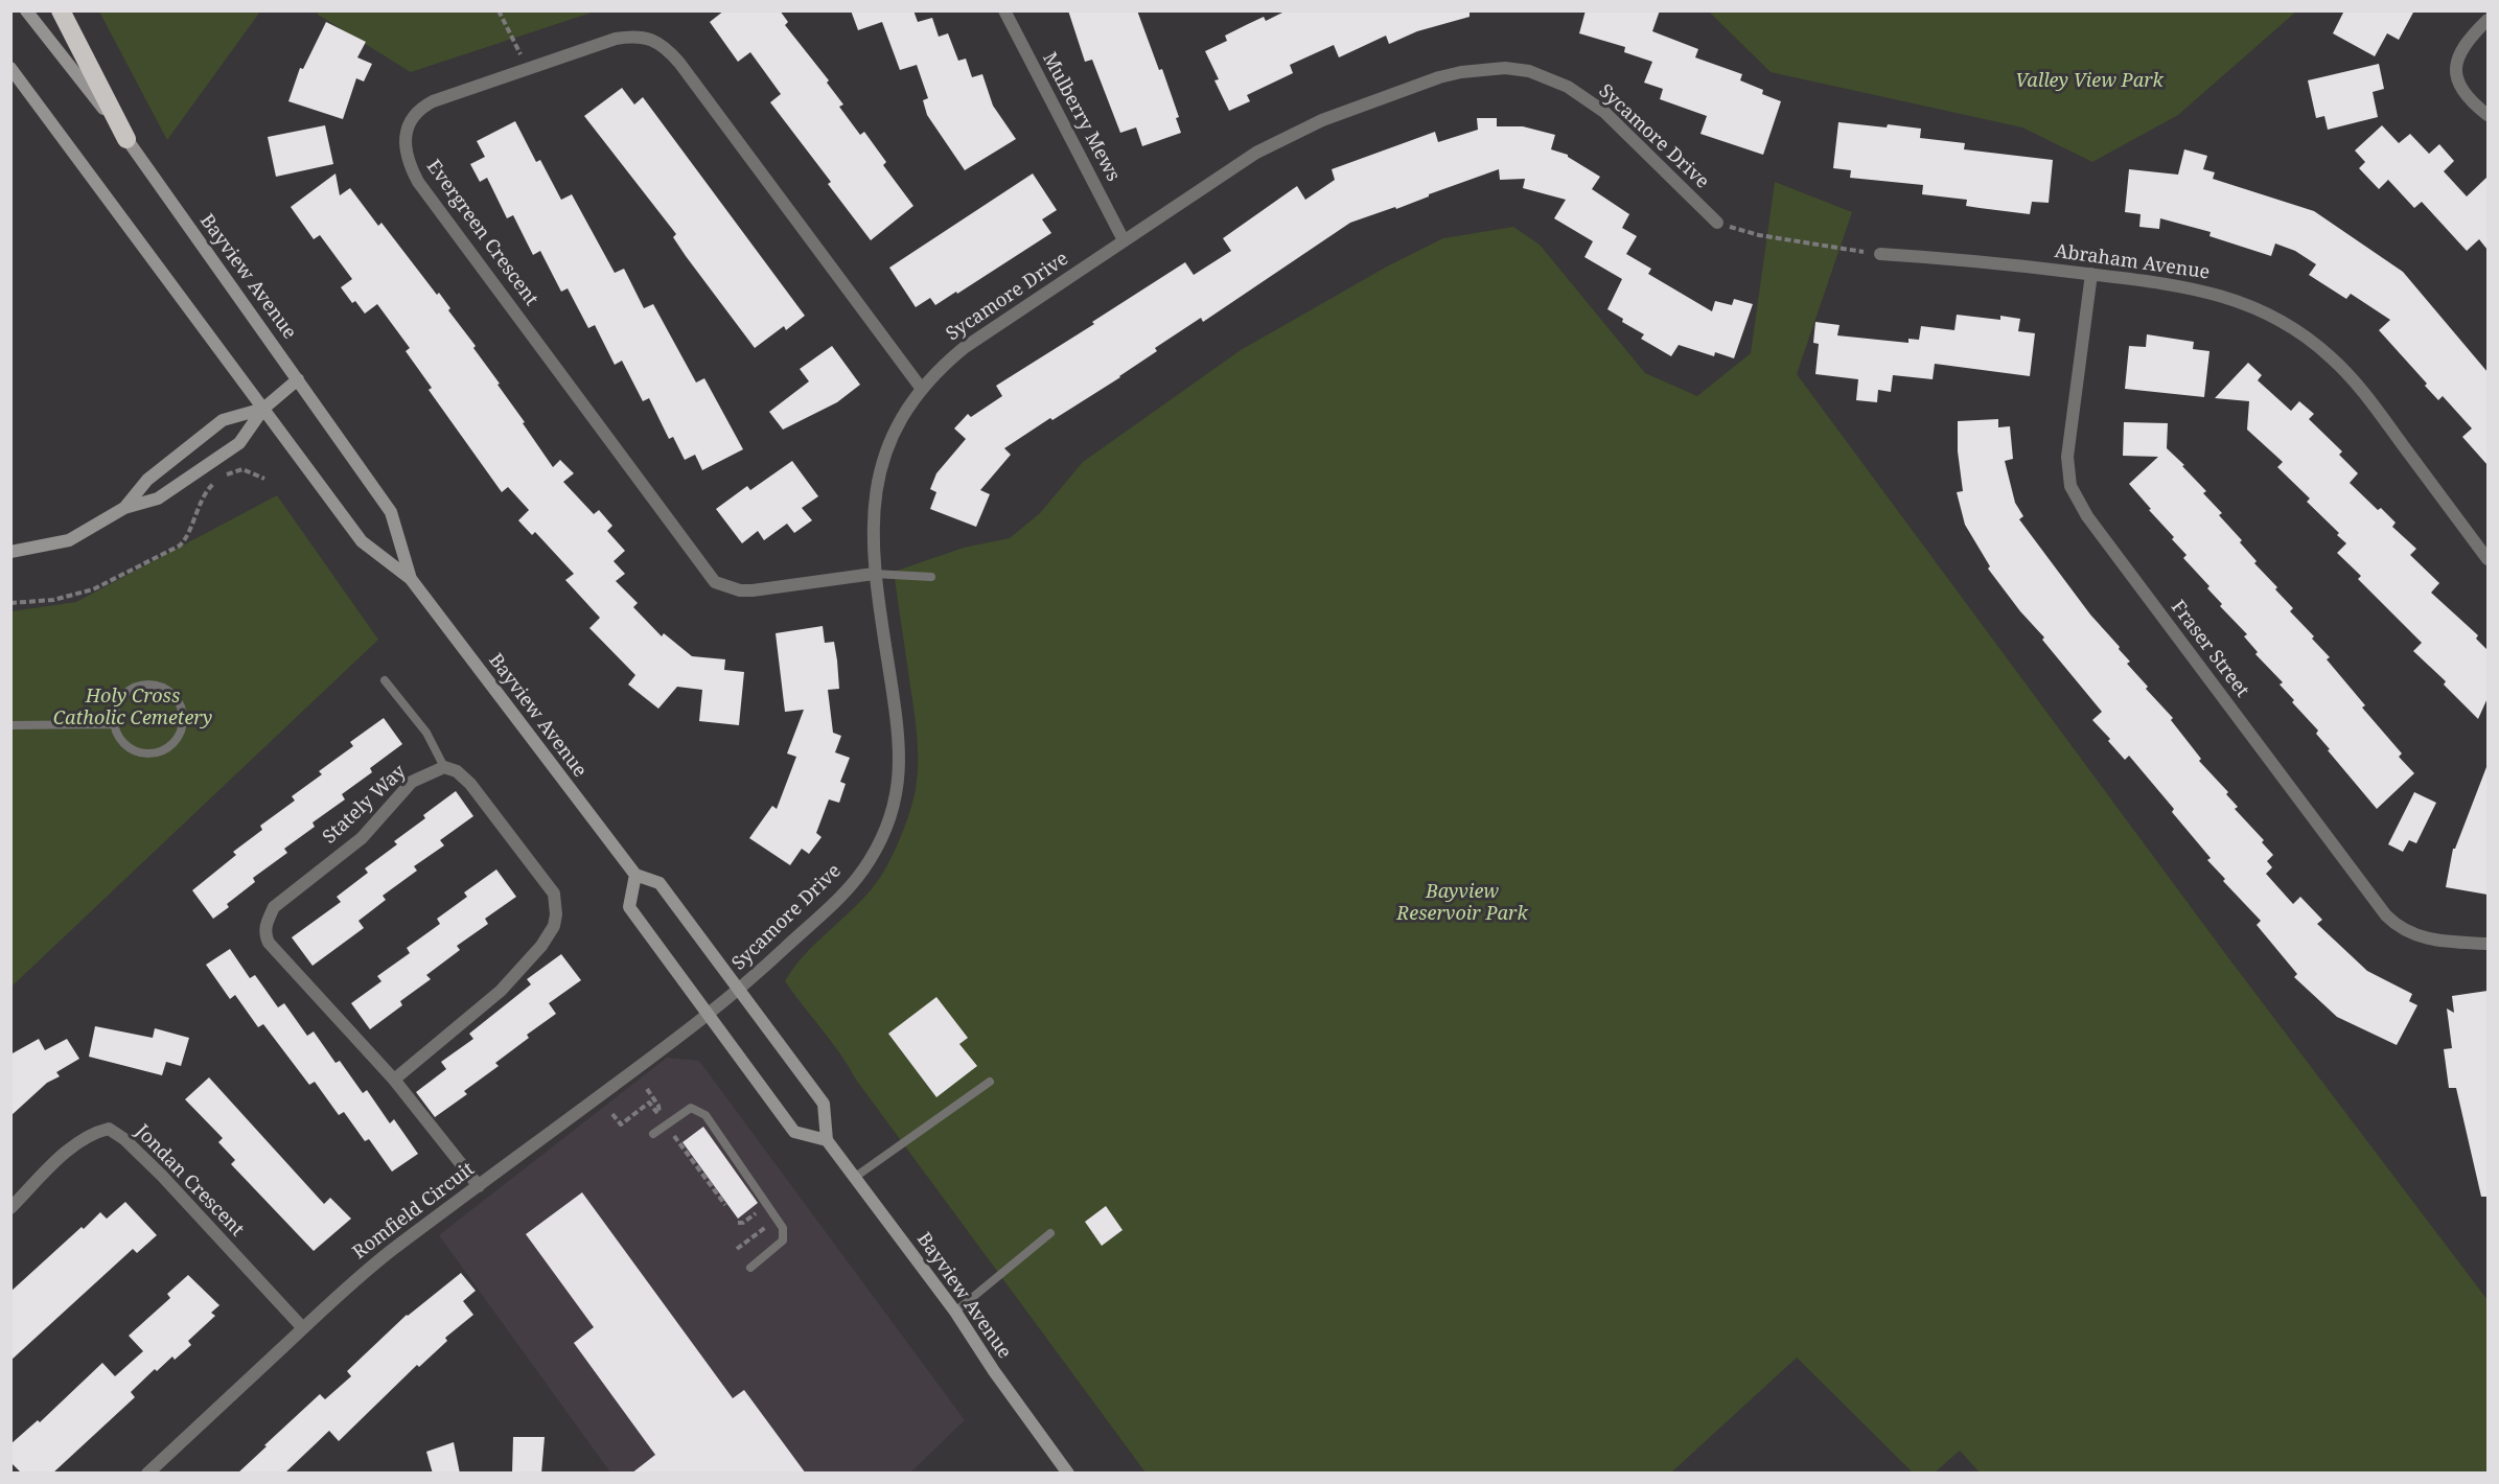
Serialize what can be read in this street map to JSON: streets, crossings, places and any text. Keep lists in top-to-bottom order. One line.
{"streets":{"main road":["Bayview Avenue"],"street":["Mulberry Mews","Sycamore Drive","Evergreen Crescent","Abraham Avenue","Fraser Street","Stately Way","Jondan Crescent","Romfield Circuit"]},"crossings":[["Mulberry Mews","Sycamore Drive"],["Sycamore Drive","Evergreen Crescent"],["Sycamore Drive","Bayview Avenue"],["Sycamore Drive","Romfield Circuit"],["Abraham Avenue","Fraser Street"],["Stately Way","Romfield Circuit"],["Jondan Crescent","Romfield Circuit"]],"parks":["Valley View Park","Holy Cross Catholic Cemetery","Bayview Reservoir Park"]}
